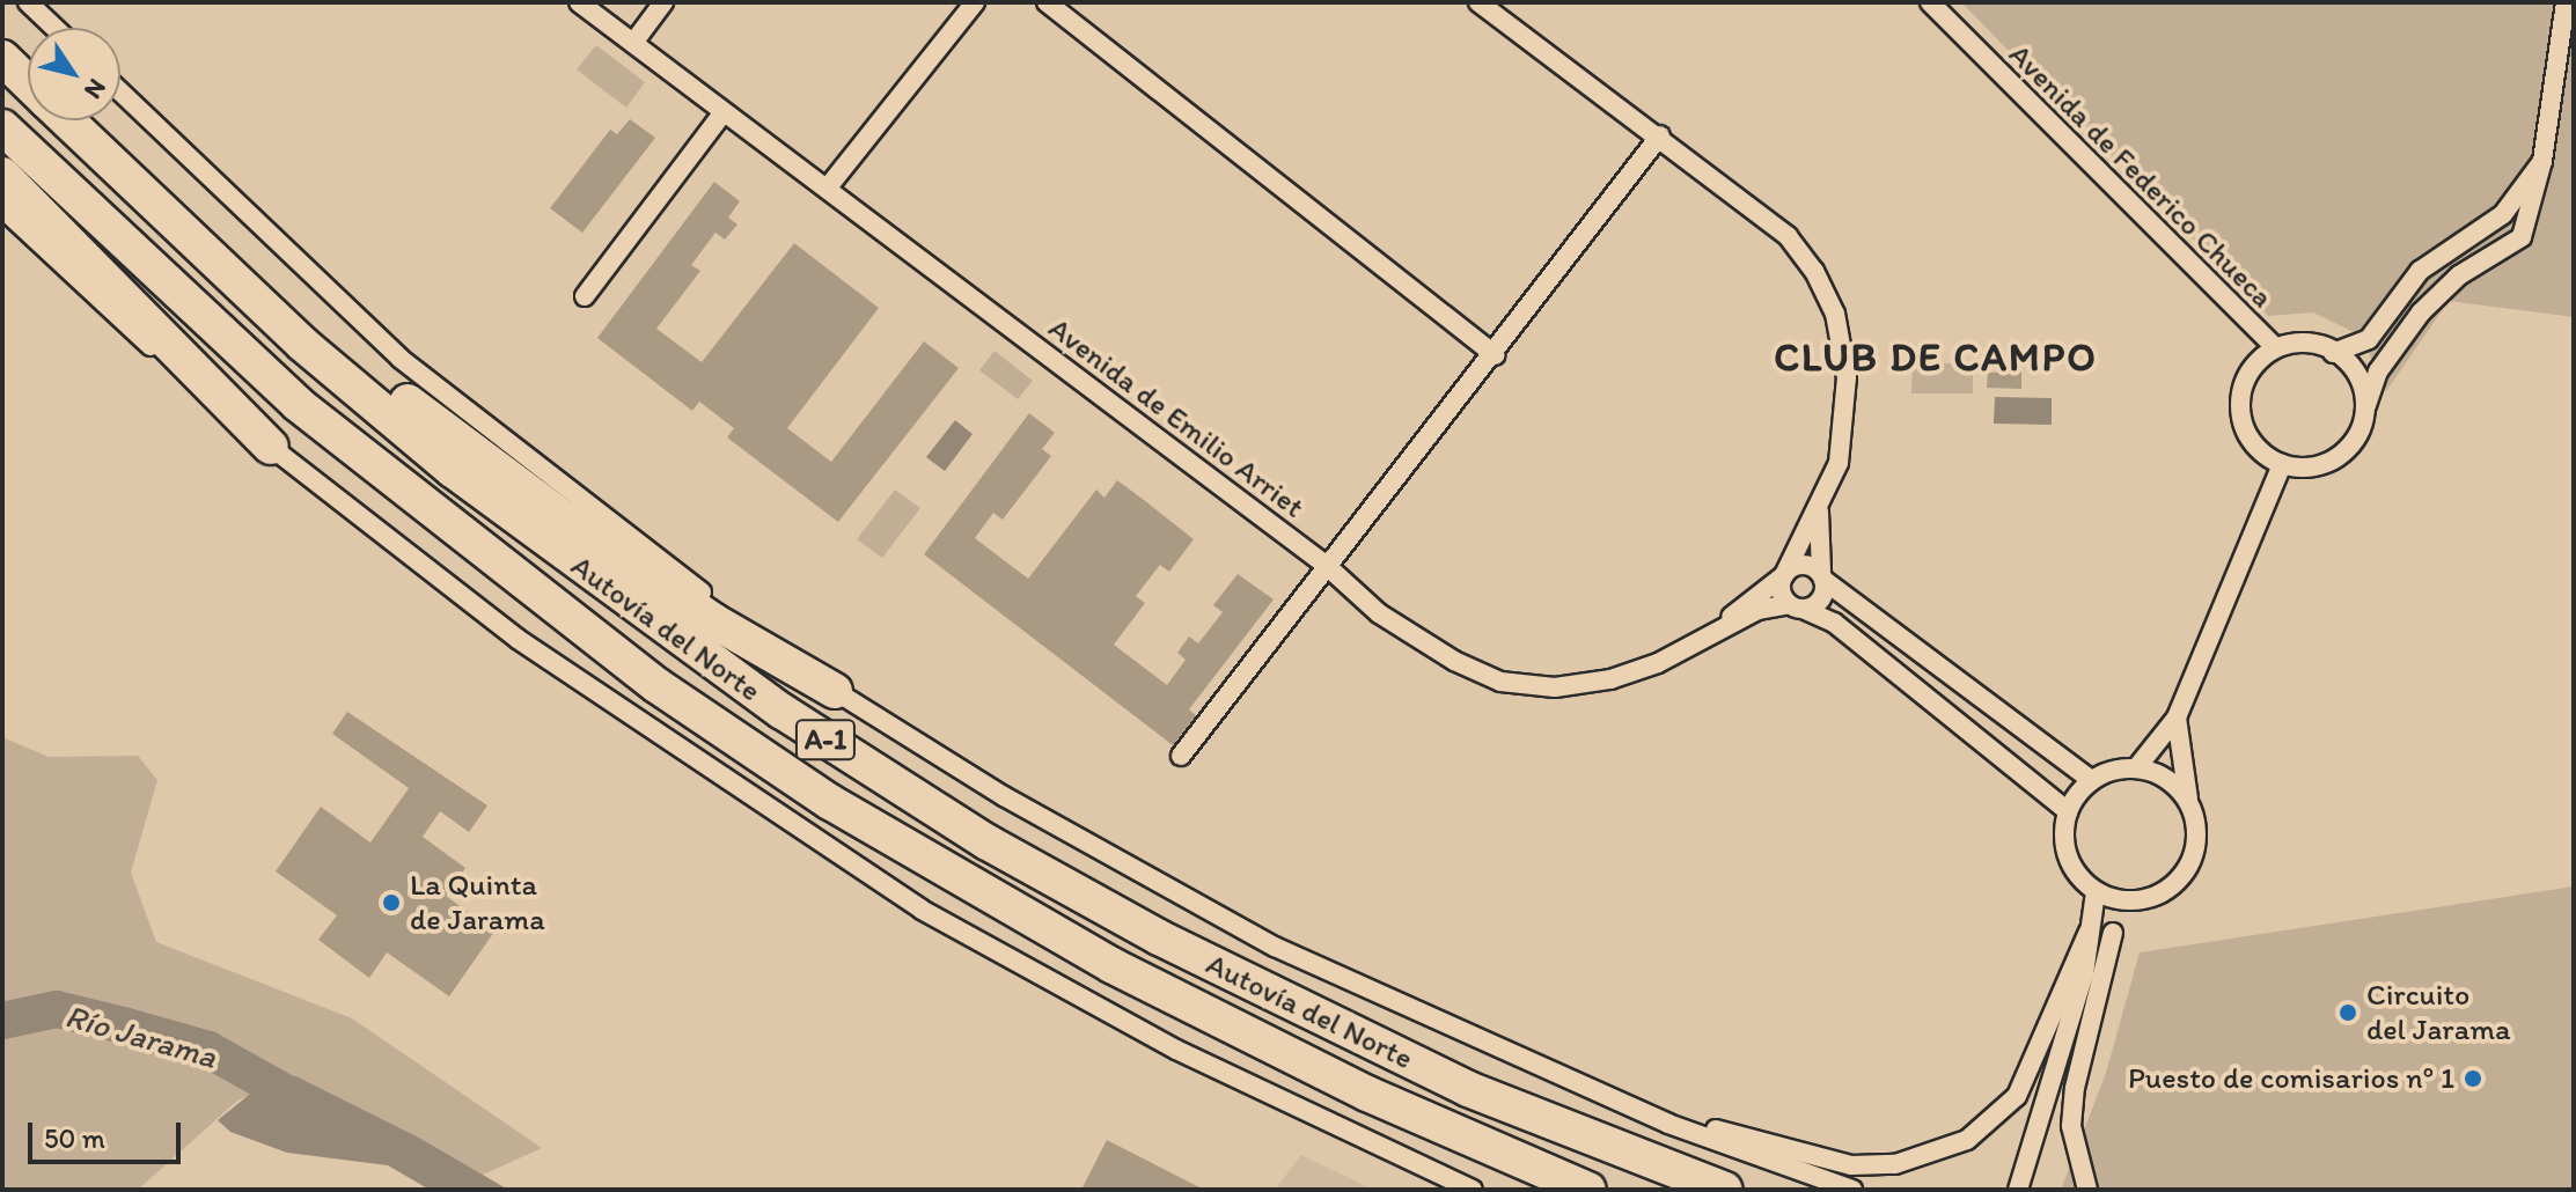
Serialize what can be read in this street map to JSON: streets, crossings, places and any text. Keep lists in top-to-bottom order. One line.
{"streets":{"highway":["Autovía del Norte","A-1"],"street":["Avenida de Federico Chueca","Avenida de Emilio Arriet"]},"districts":["CLUB DE CAMPO"],"water":["Río Jarama"],"places":["La Quinta de Jarama","Circuito del Jarama","Puesto de comisarios nº 1"],"scale_bar":"50 m","north":"bottom right"}
